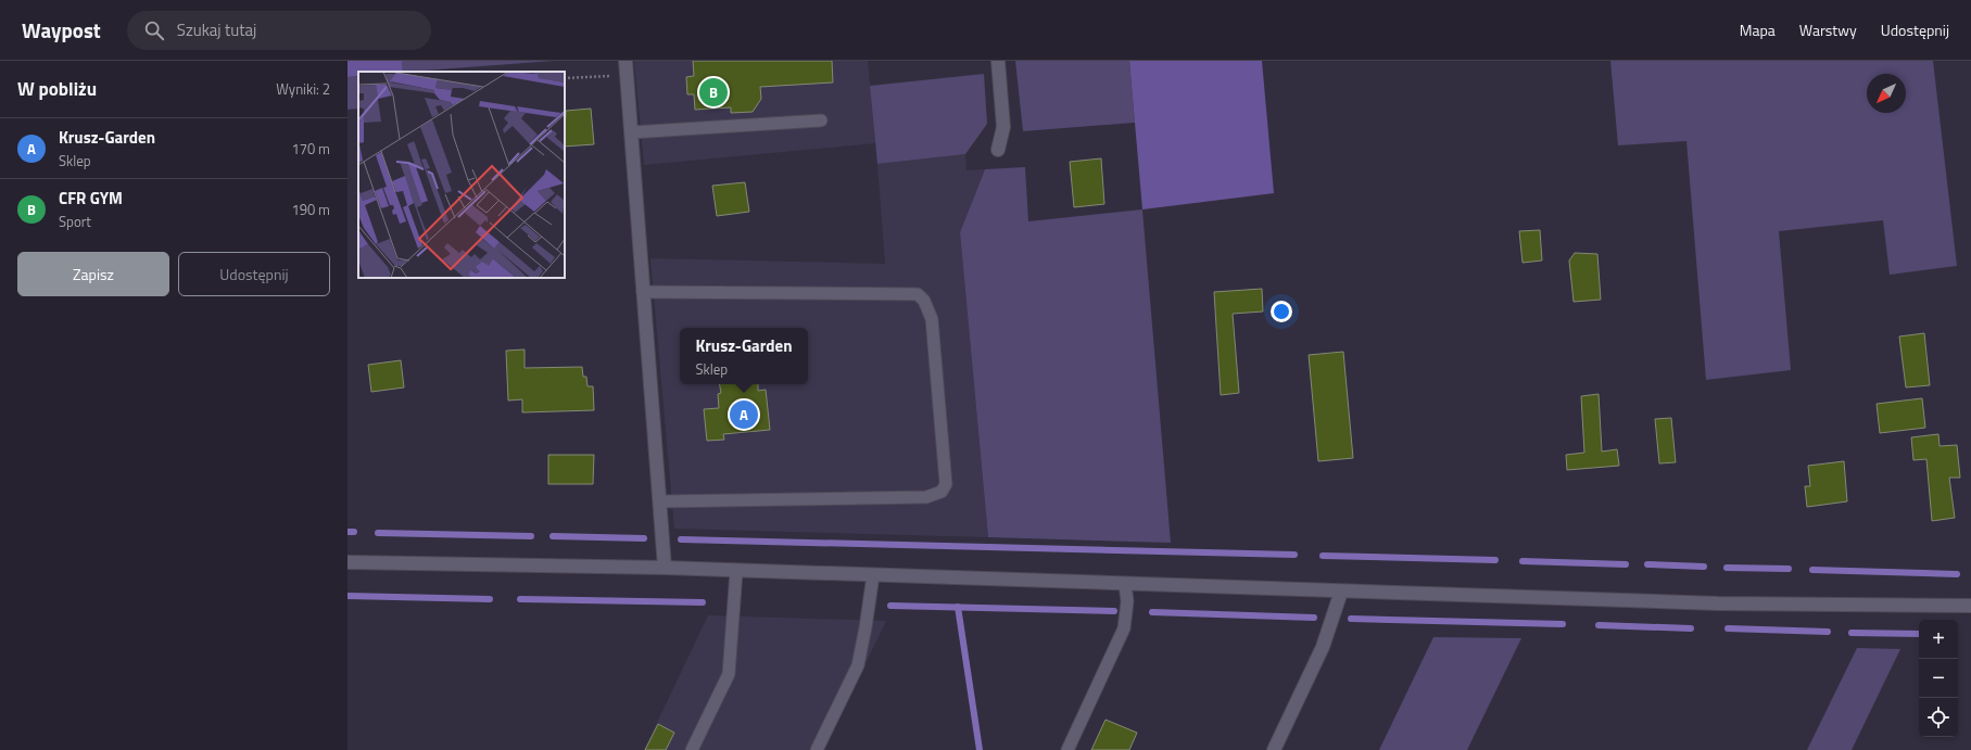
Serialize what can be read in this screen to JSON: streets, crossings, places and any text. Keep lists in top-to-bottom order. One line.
{"north":"bottom left","page":{"header":"Waypost","search":"Szukaj tutaj","nav":["Mapa","Warstwy","Udostępnij"],"heading":["W pobliżu","Wyniki: 2"],"pins":["B","A"],"list":[{"mark":"A","name":"Krusz-Garden","note":"Sklep","value":"170 m"},{"mark":"B","name":"CFR GYM","note":"Sport","value":"190 m"}],"buttons":["Zapisz","Udostępnij"],"popup":["Krusz-Garden","Sklep"],"map_buttons":["+","−"]}}
